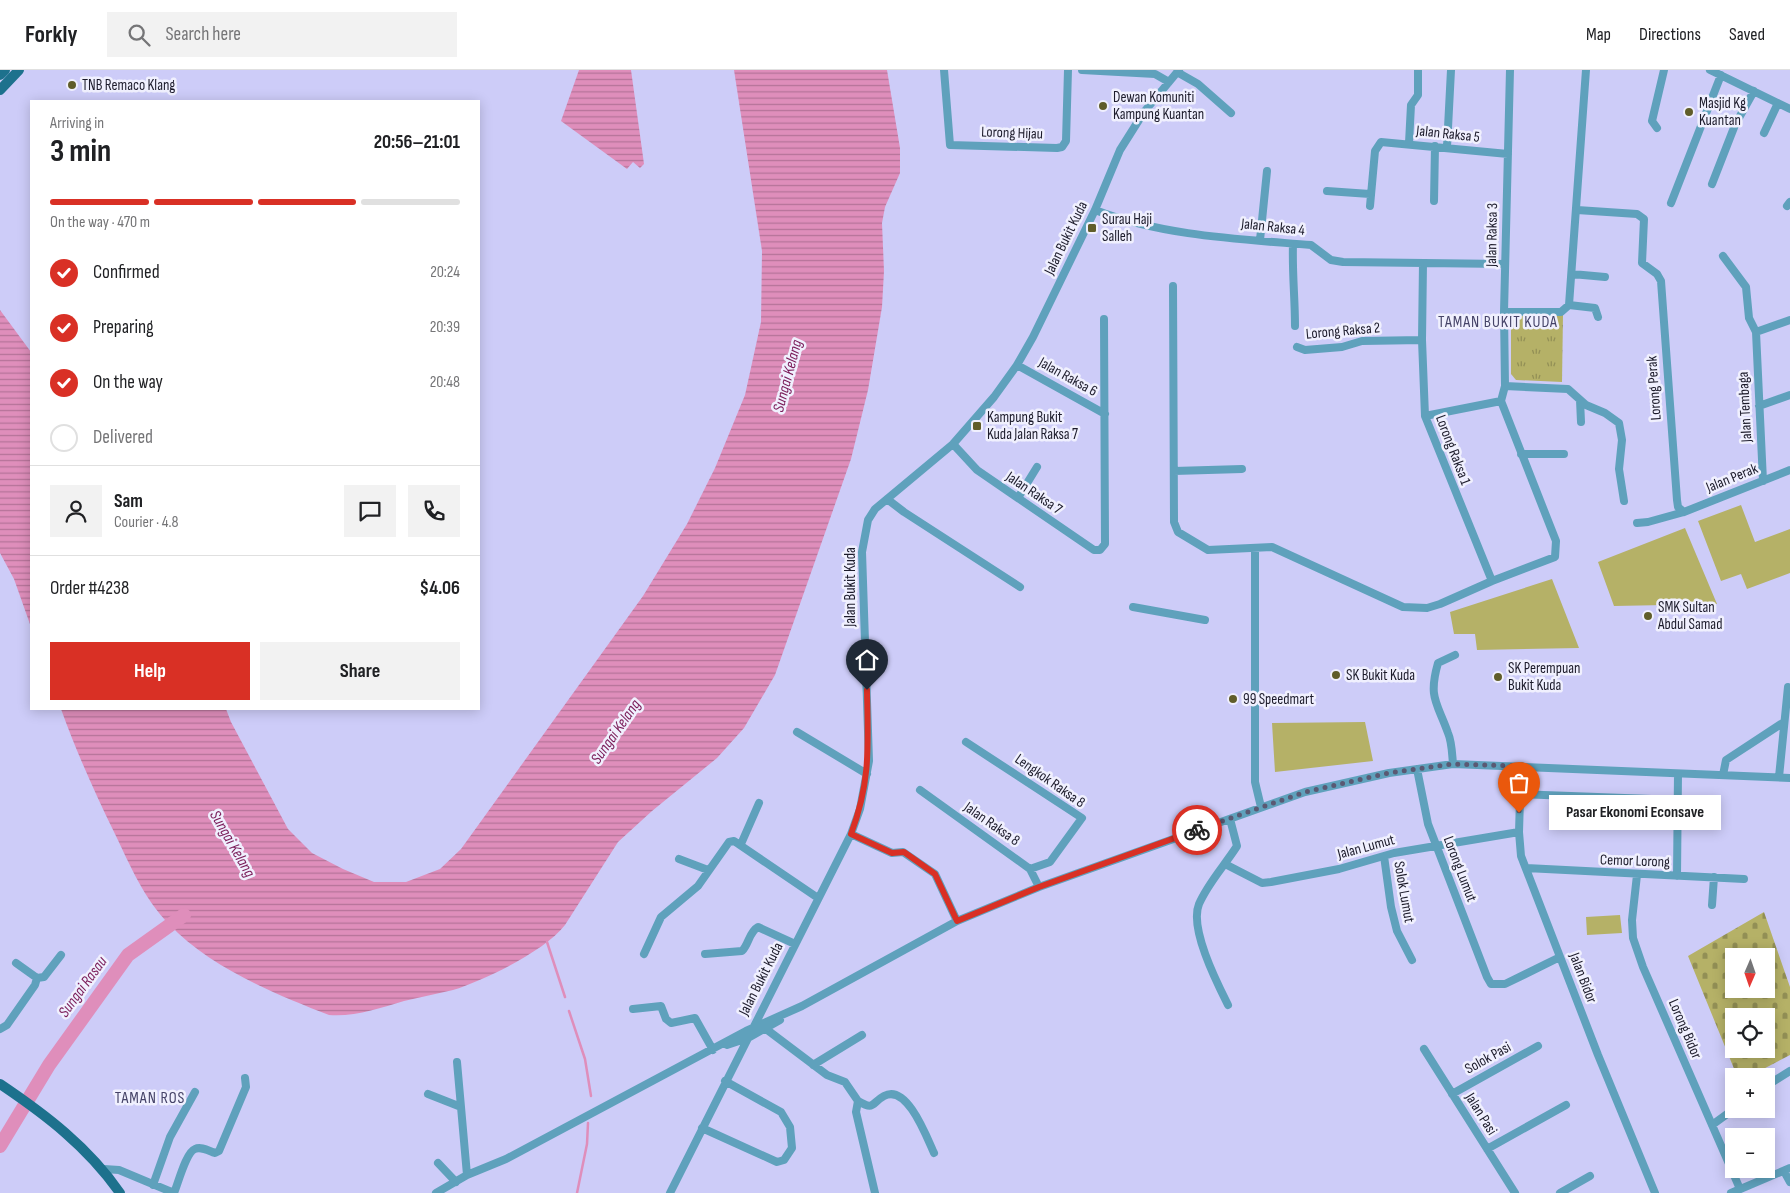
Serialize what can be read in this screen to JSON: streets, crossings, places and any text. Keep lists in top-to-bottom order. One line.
{"streets":{"street":["Lorong Hijau","Jalan Raksa 5","Jalan Raksa 4","Jalan Raksa 3","Jalan Bukit Kuda","Lorong Raksa 2","Jalan Raksa 6","Lorong Perak","Jalan Tembaga","Lorong Raksa 1","Jalan Perak","Jalan Raksa 7","Lengkok Raksa 8","Jalan Raksa 8","Jalan Lumut","Cemor Lorong","Lorong Lumut","Solok Lumut","Jalan Bidor","Lorong Bidor","Solok Pasi","Jalan Pasi"]},"crossings":[["Jalan Raksa 5","Jalan Raksa 3"],["Jalan Raksa 4","Jalan Raksa 3"],["Jalan Raksa 4","Jalan Bukit Kuda"],["Jalan Raksa 4","Lorong Raksa 1"],["Jalan Bukit Kuda","Jalan Raksa 6"],["Jalan Bukit Kuda","Jalan Raksa 7"],["Lorong Raksa 2","Lorong Raksa 1"],["Jalan Raksa 6","Jalan Raksa 7"],["Lorong Perak","Jalan Perak"],["Jalan Tembaga","Jalan Perak"],["Lengkok Raksa 8","Jalan Raksa 8"],["Jalan Lumut","Lorong Lumut"],["Jalan Lumut","Solok Lumut"],["Jalan Lumut","Jalan Bidor"],["Cemor Lorong","Jalan Bidor"],["Cemor Lorong","Lorong Bidor"],["Lorong Lumut","Jalan Bidor"],["Solok Pasi","Jalan Pasi"]],"districts":["TAMAN BUKIT KUDA","TAMAN ROS"],"water":["Sungai Kelang","Sungai Rasau"],"places":{"other":["TNB Remaco Klang","Dewan Komuniti Kampung Kuantan","Masjid Kg Kuantan","SMK Sultan Abdul Samad","SK Bukit Kuda","SK Perempuan Bukit Kuda","99 Speedmart","Pasar Ekonomi Econsave"],"transit":["Surau Haji Salleh","Kampung Bukit Kuda Jalan Raksa 7"]},"north":"bottom","page":{"header":"Forkly","search":"Search here","nav":["Map","Directions","Saved"],"heading":["3 min","Arriving in","20:56–21:01"],"panel":["Sam","Courier · 4.8","Order #4238","$4.06"],"bar":"On the way · 470 m","list":[["Confirmed","20:24"],["Preparing","20:39"],["On the way","20:48"],"Delivered"],"buttons":["Help","Share"],"bubble":"Pasar Ekonomi Econsave","map_buttons":["+","−"]}}
